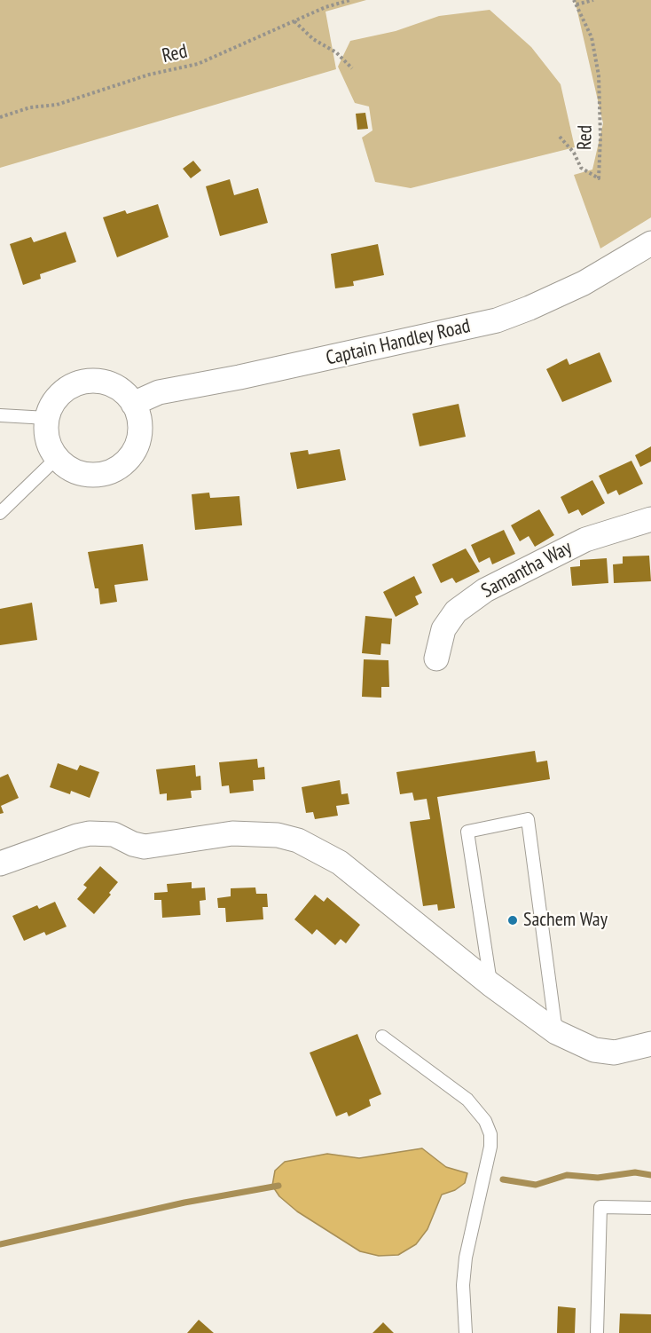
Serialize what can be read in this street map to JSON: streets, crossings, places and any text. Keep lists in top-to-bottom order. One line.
{"streets":{"street":["Captain Handley Road","Samantha Way"],"path":["Red"]},"places":["Sachem Way"]}
